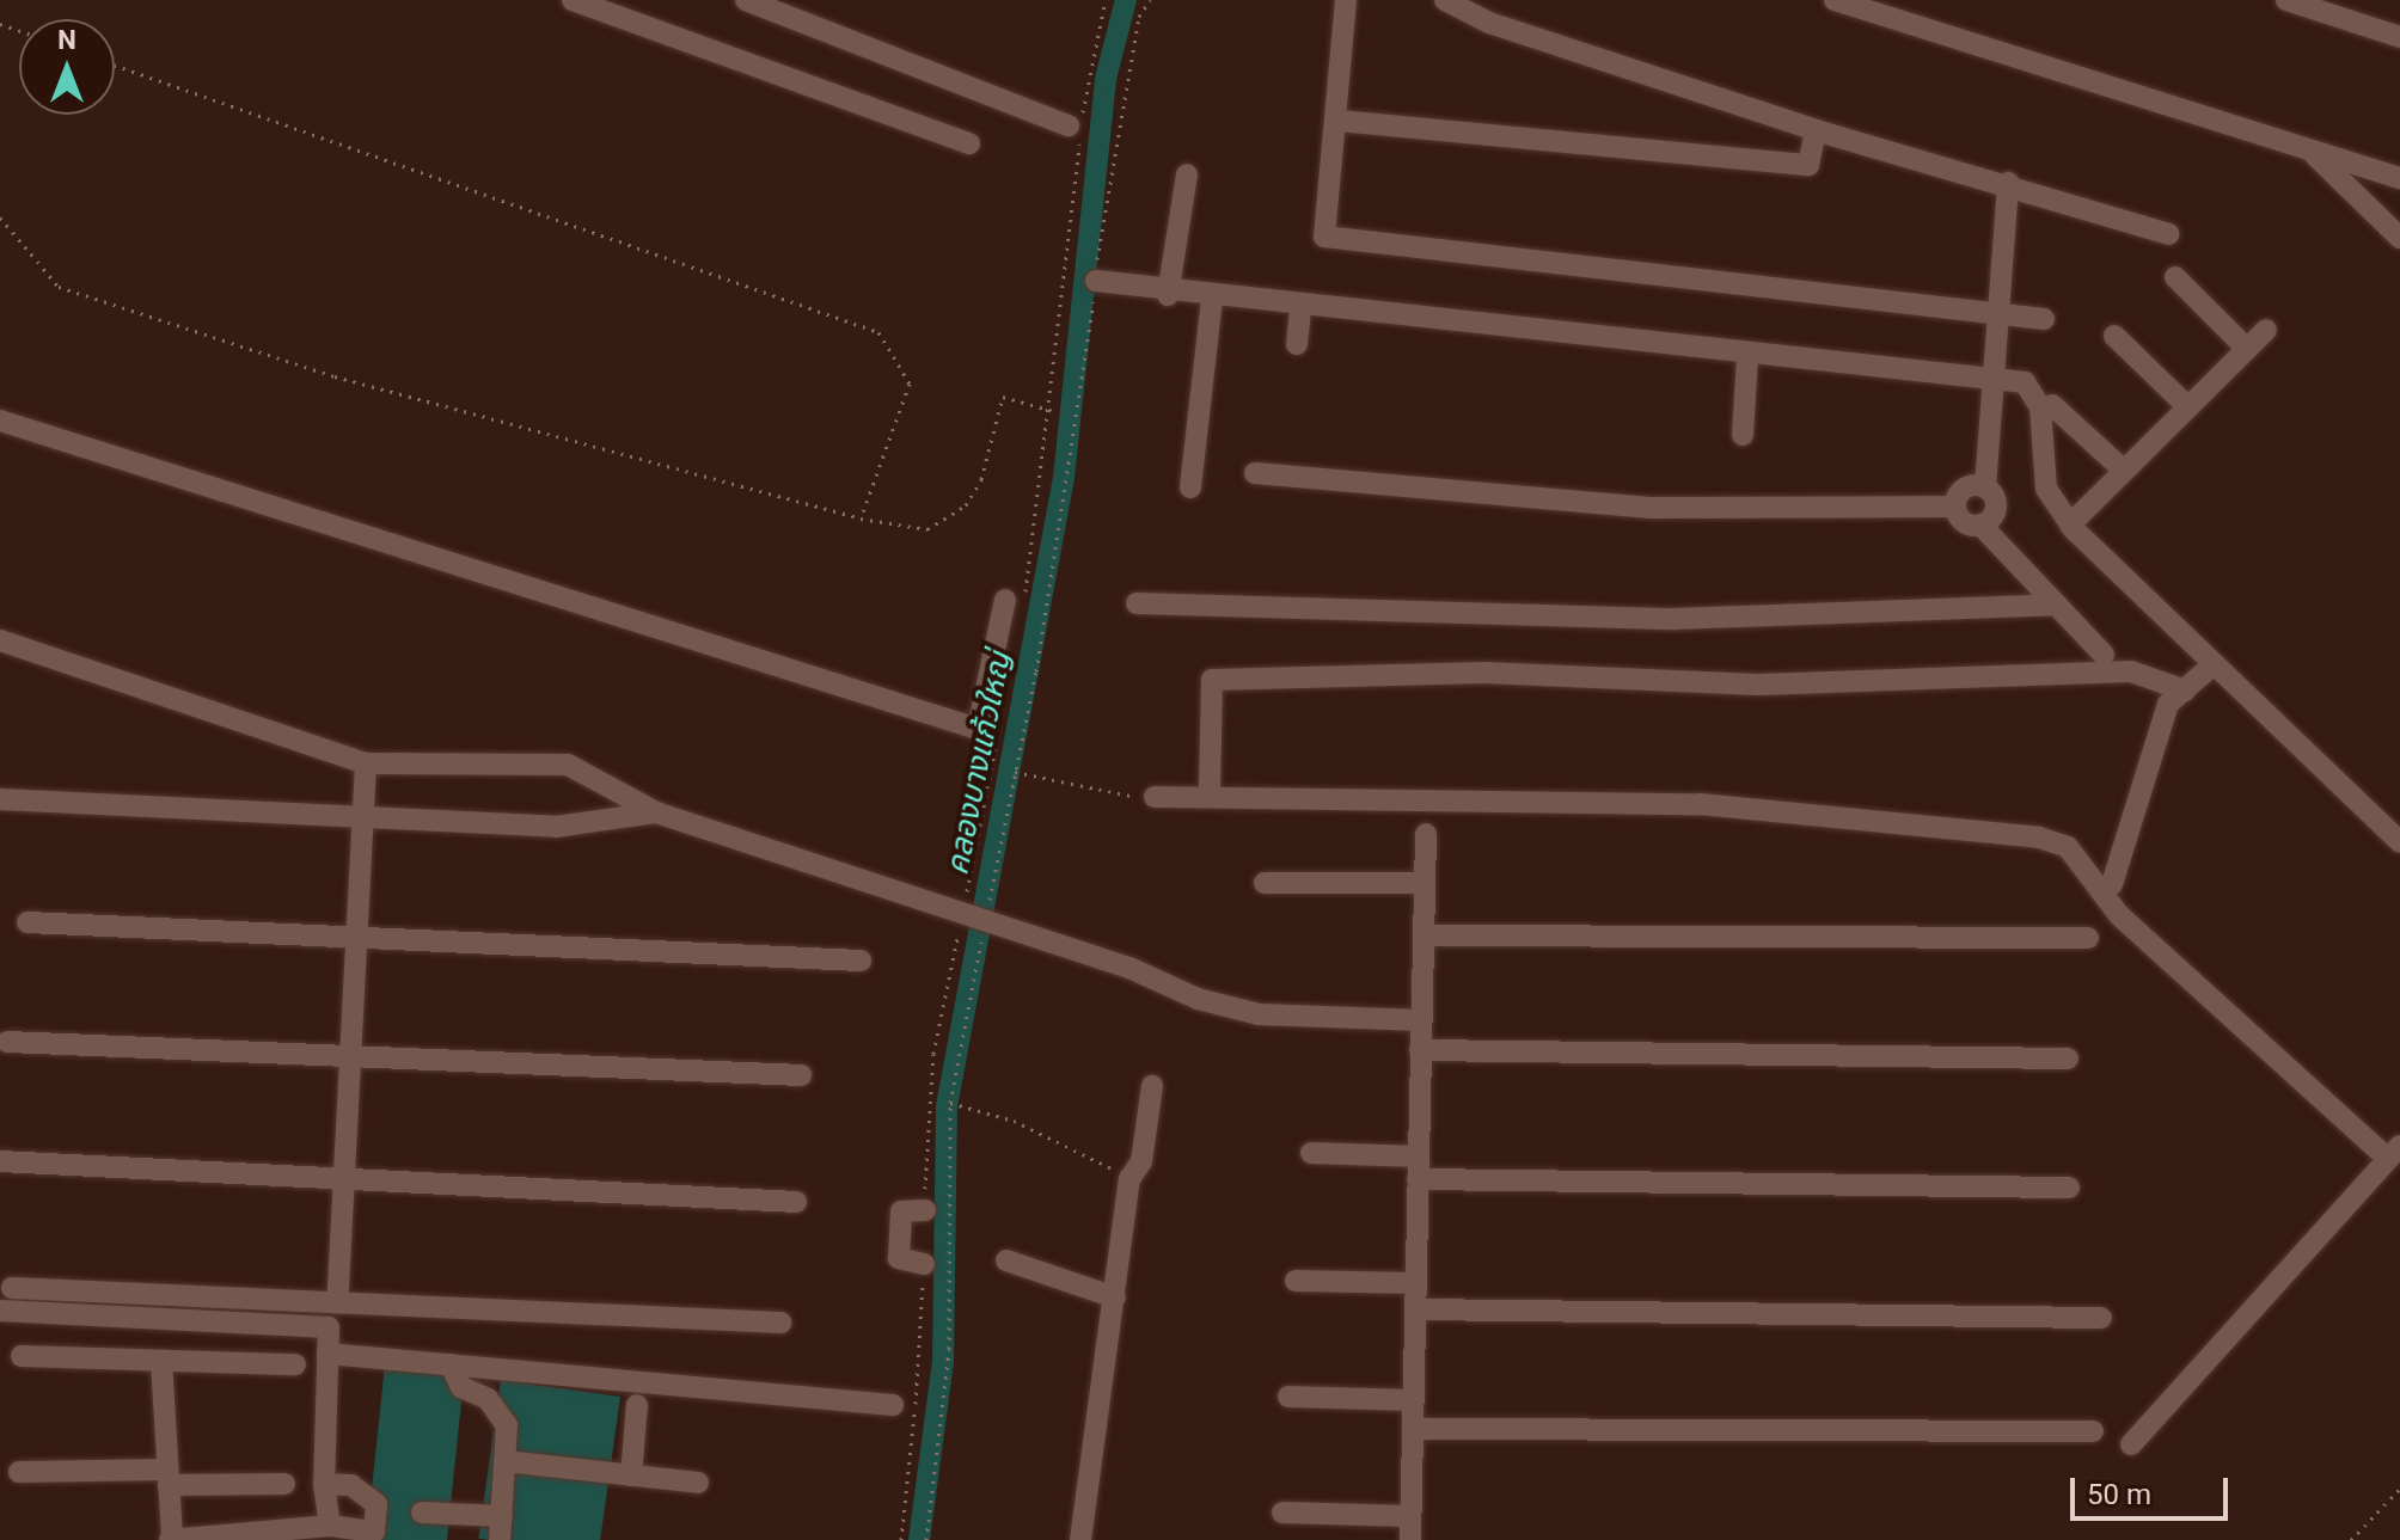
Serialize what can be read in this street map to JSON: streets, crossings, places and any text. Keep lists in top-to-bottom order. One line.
{"water":["คลองบางแก้วใหญ่"],"scale_bar":"50 m","north":"top"}
